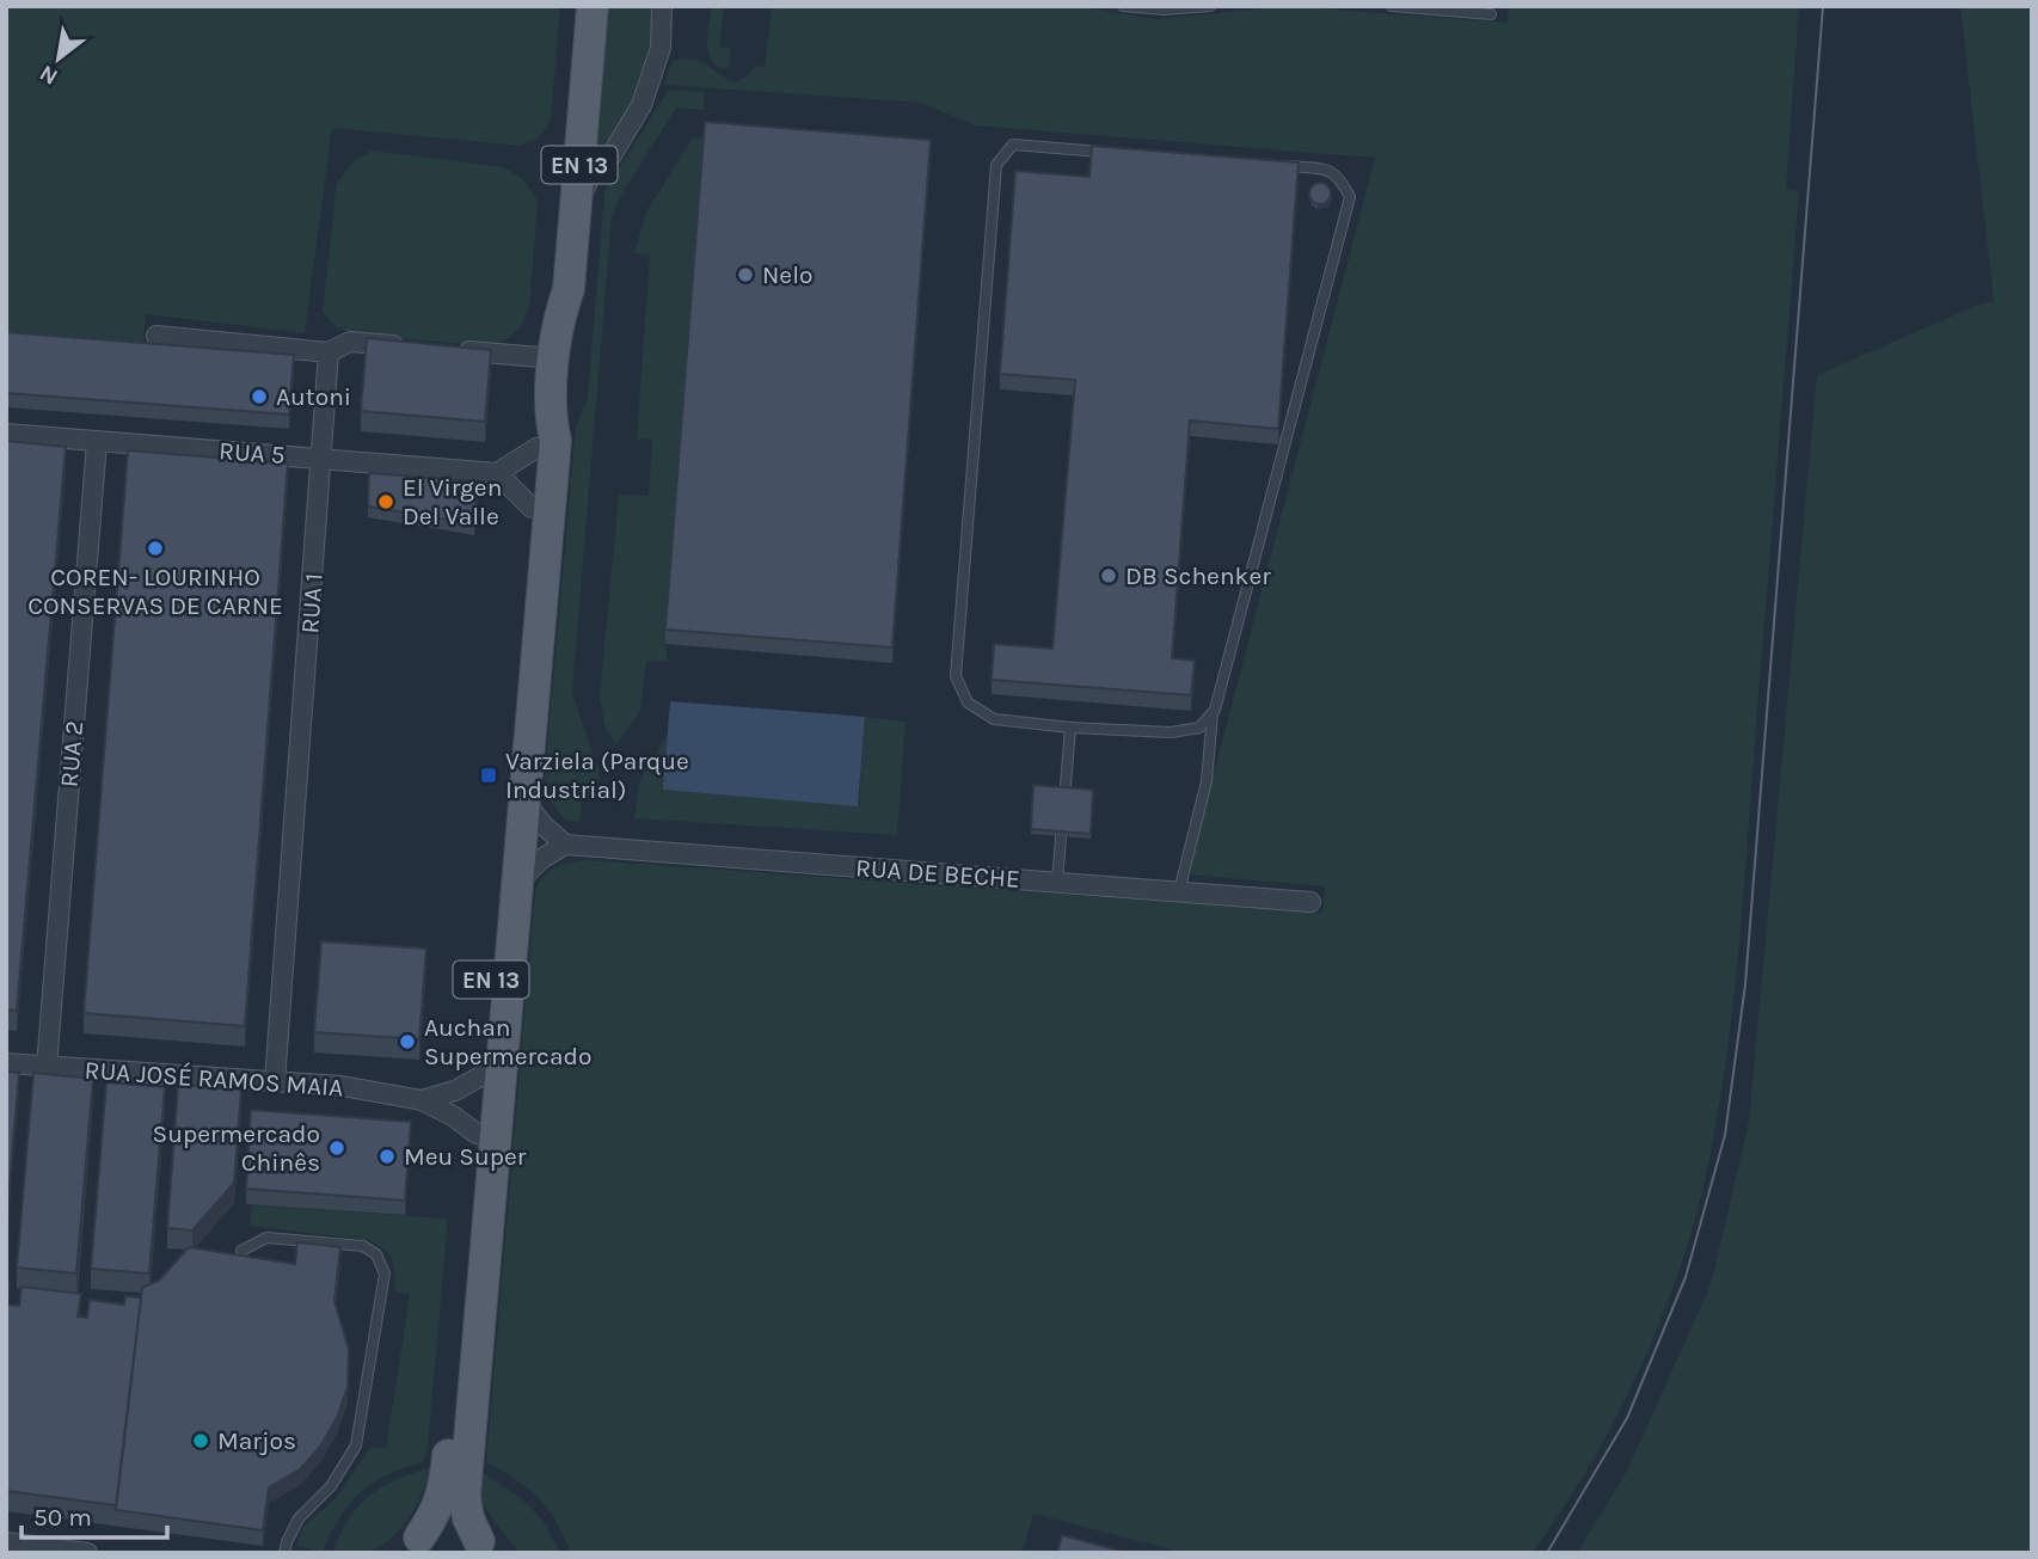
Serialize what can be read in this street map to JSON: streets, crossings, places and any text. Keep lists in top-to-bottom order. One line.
{"streets":{"main road":["EN 13"],"street":["RUA 5","RUA 1","RUA 2","RUA DE BECHE","RUA JOSÉ RAMOS MAIA"]},"crossings":[["EN 13","RUA JOSÉ RAMOS MAIA"],["RUA 5","RUA 1"],["RUA 5","RUA 2"],["RUA 1","RUA JOSÉ RAMOS MAIA"],["RUA 2","RUA JOSÉ RAMOS MAIA"]],"places":{"other":["Nelo","Autoni","El Virgen Del Valle","COREN- LOURINHO CONSERVAS DE CARNE","DB Schenker","Auchan Supermercado","Supermercado Chinês","Meu Super","Marjos"],"transit":["Varziela (Parque Industrial)"]},"scale_bar":"50 m","north":"bottom left"}
